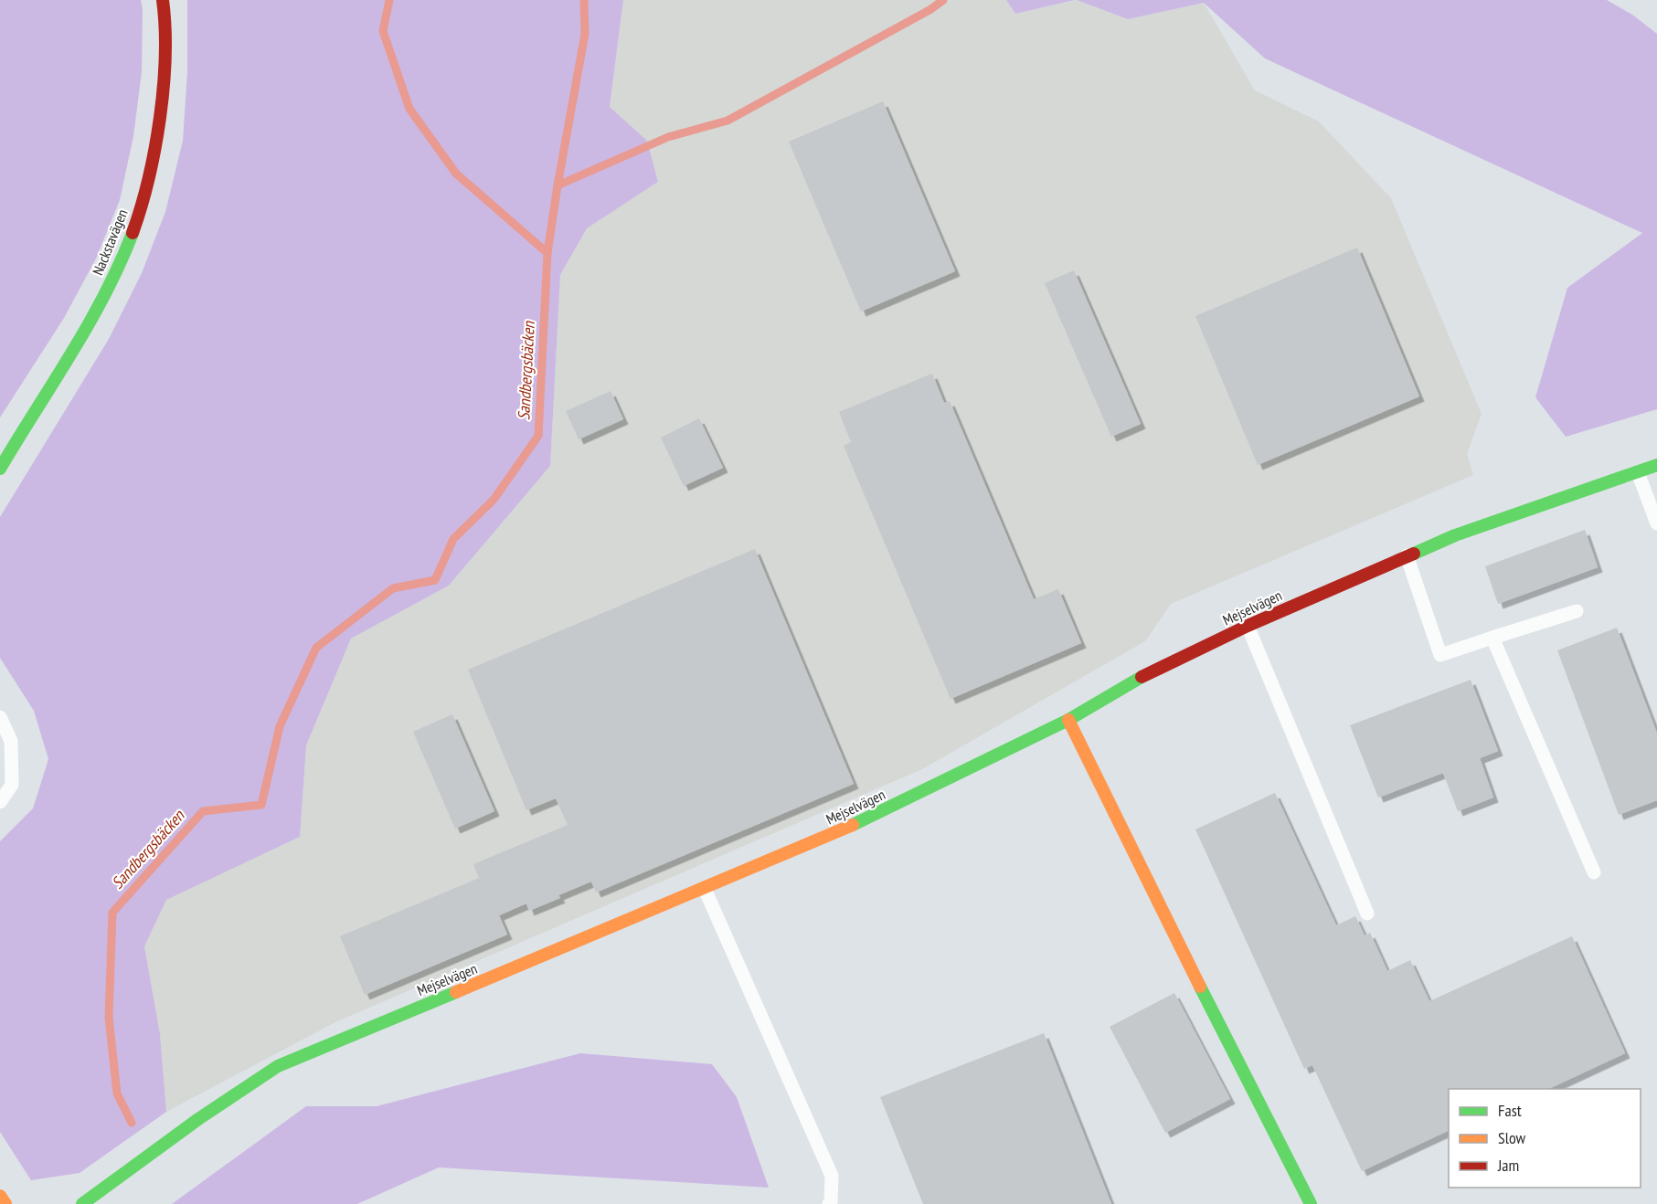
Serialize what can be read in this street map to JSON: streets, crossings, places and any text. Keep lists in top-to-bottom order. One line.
{"streets":{"street":["Nackstavägen","Mejselvägen"]},"water":["Sandbergsbäcken"],"legend":["Fast","Slow","Jam"]}
